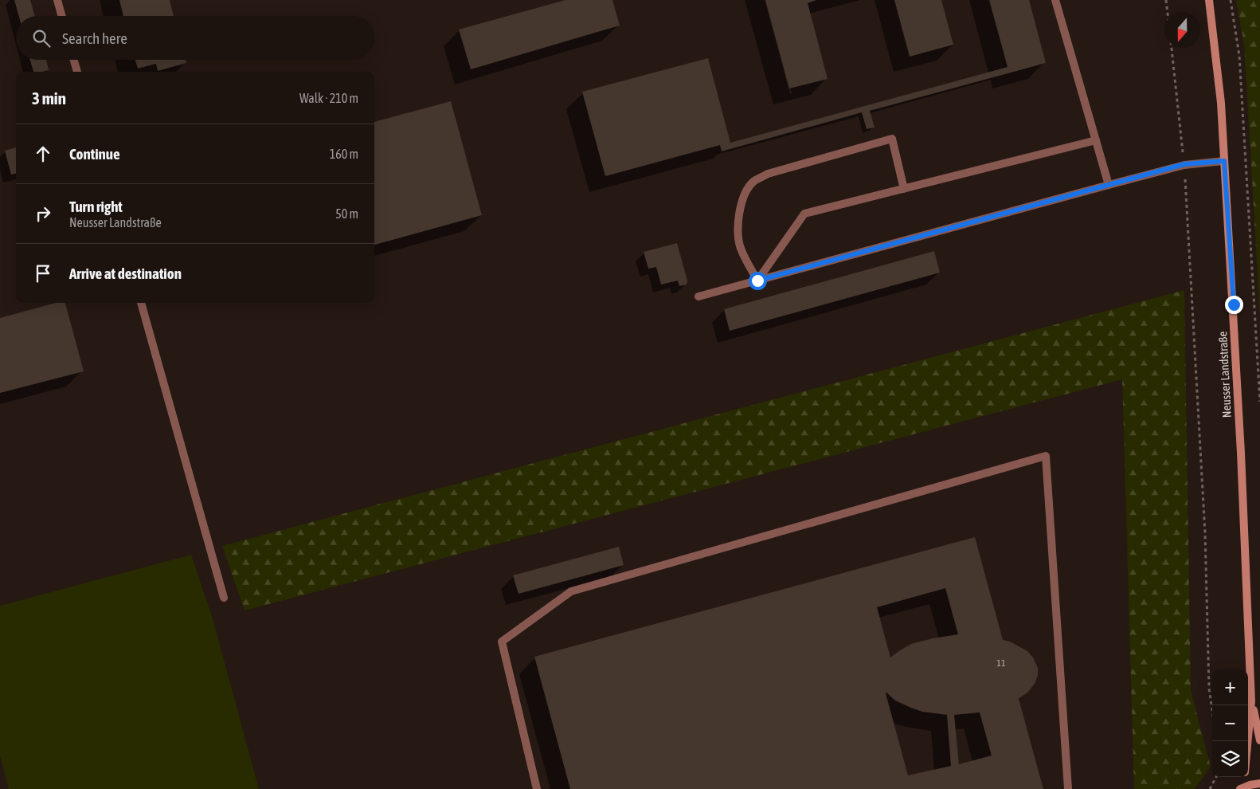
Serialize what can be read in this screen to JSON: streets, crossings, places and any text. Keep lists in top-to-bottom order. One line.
{"streets":{"main road":["Neusser Landstraße"]},"house_numbers":["11"],"north":"bottom","page":{"search":"Search here","heading":["3 min","Walk · 210 m"],"list":[["Continue","160 m"],["Turn right","Neusser Landstraße","50 m"],"Arrive at destination"],"map_buttons":["+","−"]}}
